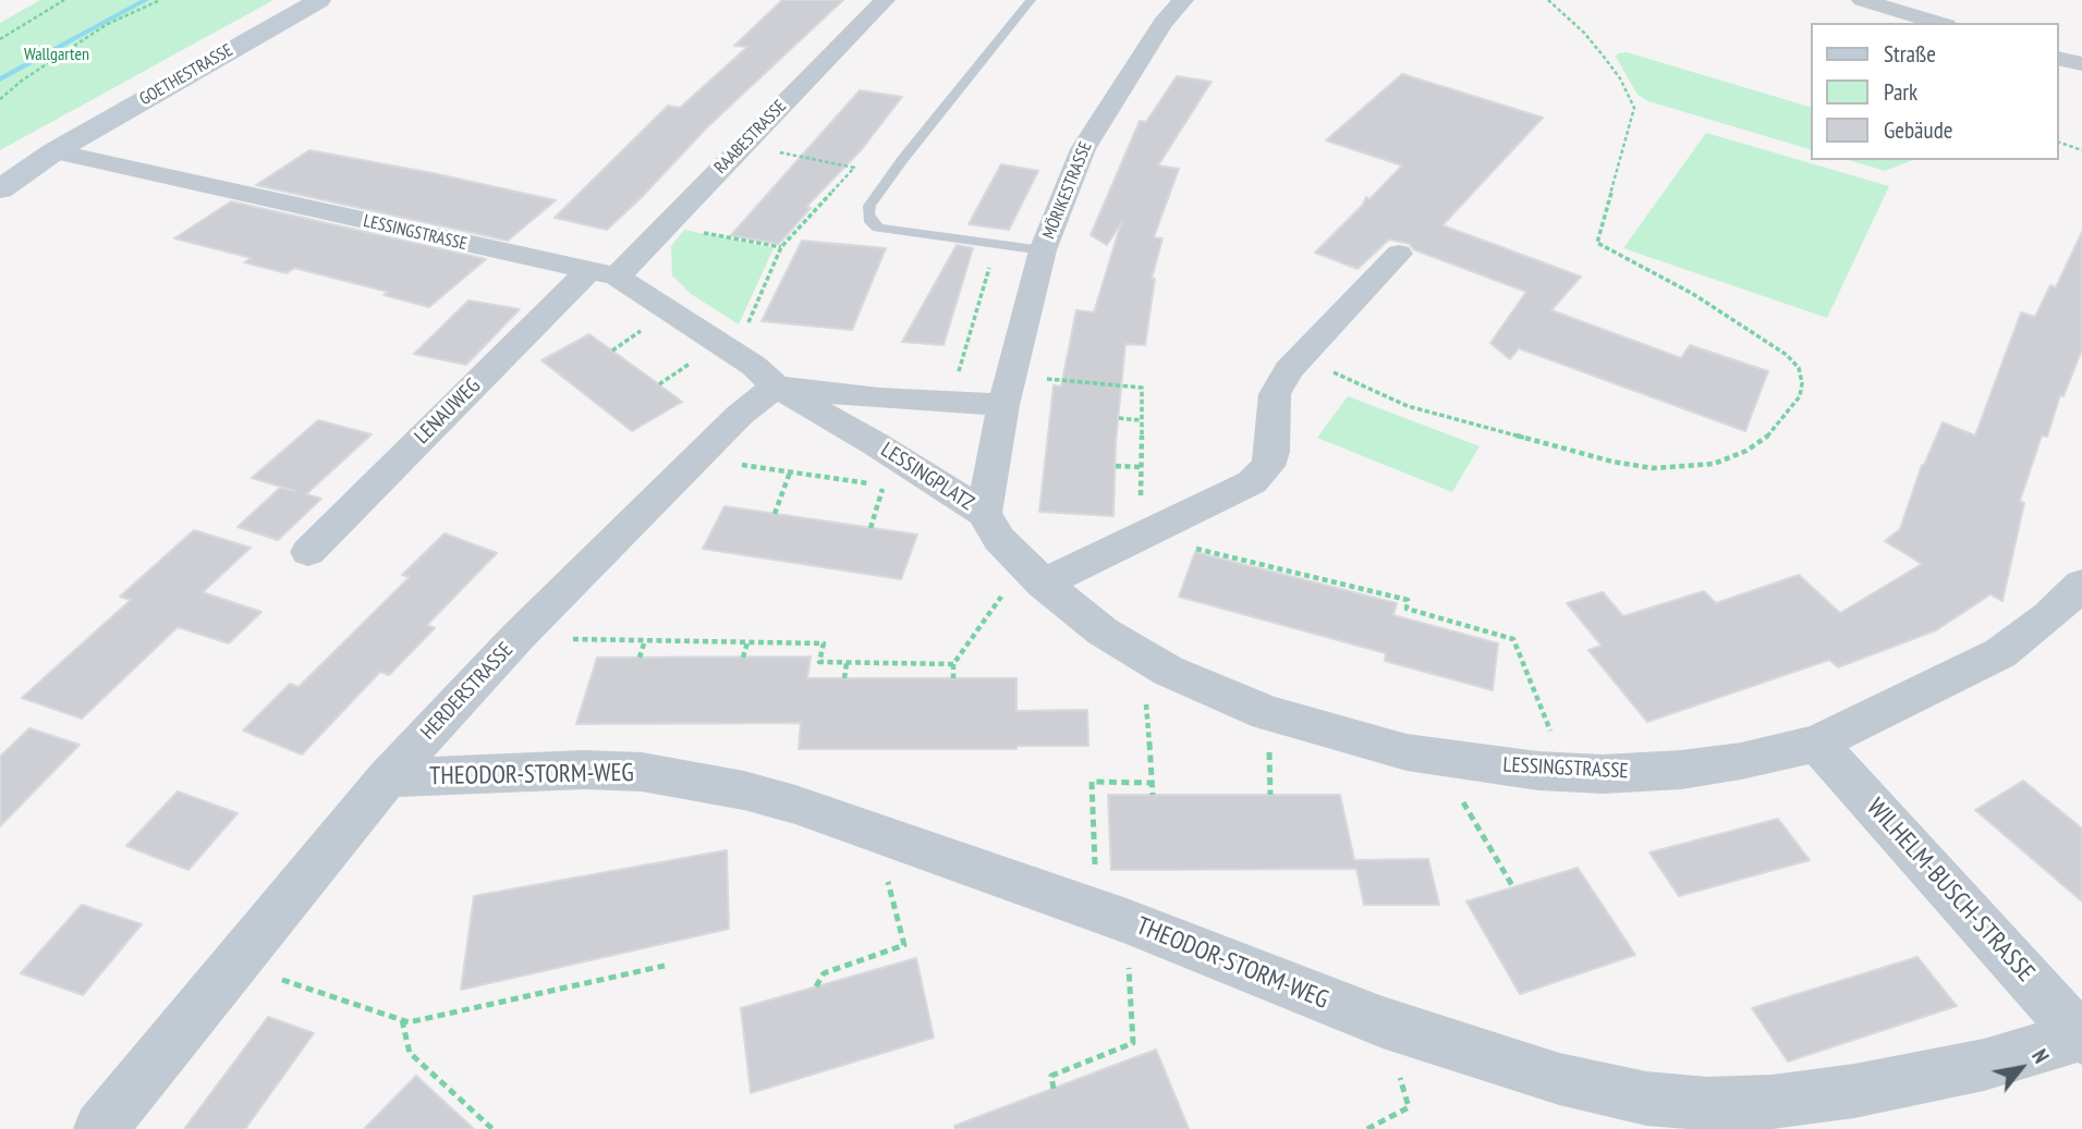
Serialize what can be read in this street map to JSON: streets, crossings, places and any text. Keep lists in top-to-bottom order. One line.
{"streets":{"main road":["GOETHESTRASSE"],"street":["RAABESTRASSE","MÖRIKESTRASSE","LESSINGSTRASSE","LENAUWEG","LESSINGPLATZ","HERDERSTRASSE","THEODOR-STORM-WEG","WILHELM-BUSCH-STRASSE"]},"crossings":[["GOETHESTRASSE","LESSINGSTRASSE"],["RAABESTRASSE","LESSINGSTRASSE"],["RAABESTRASSE","LENAUWEG"],["MÖRIKESTRASSE","LESSINGPLATZ"],["LESSINGSTRASSE","LENAUWEG"],["LESSINGSTRASSE","LESSINGPLATZ"],["LESSINGSTRASSE","HERDERSTRASSE"],["LESSINGSTRASSE","WILHELM-BUSCH-STRASSE"],["LESSINGPLATZ","HERDERSTRASSE"],["HERDERSTRASSE","THEODOR-STORM-WEG"],["THEODOR-STORM-WEG","WILHELM-BUSCH-STRASSE"]],"parks":["Wallgarten"],"legend":["Straße","Park","Gebäude"],"north":"top right"}
